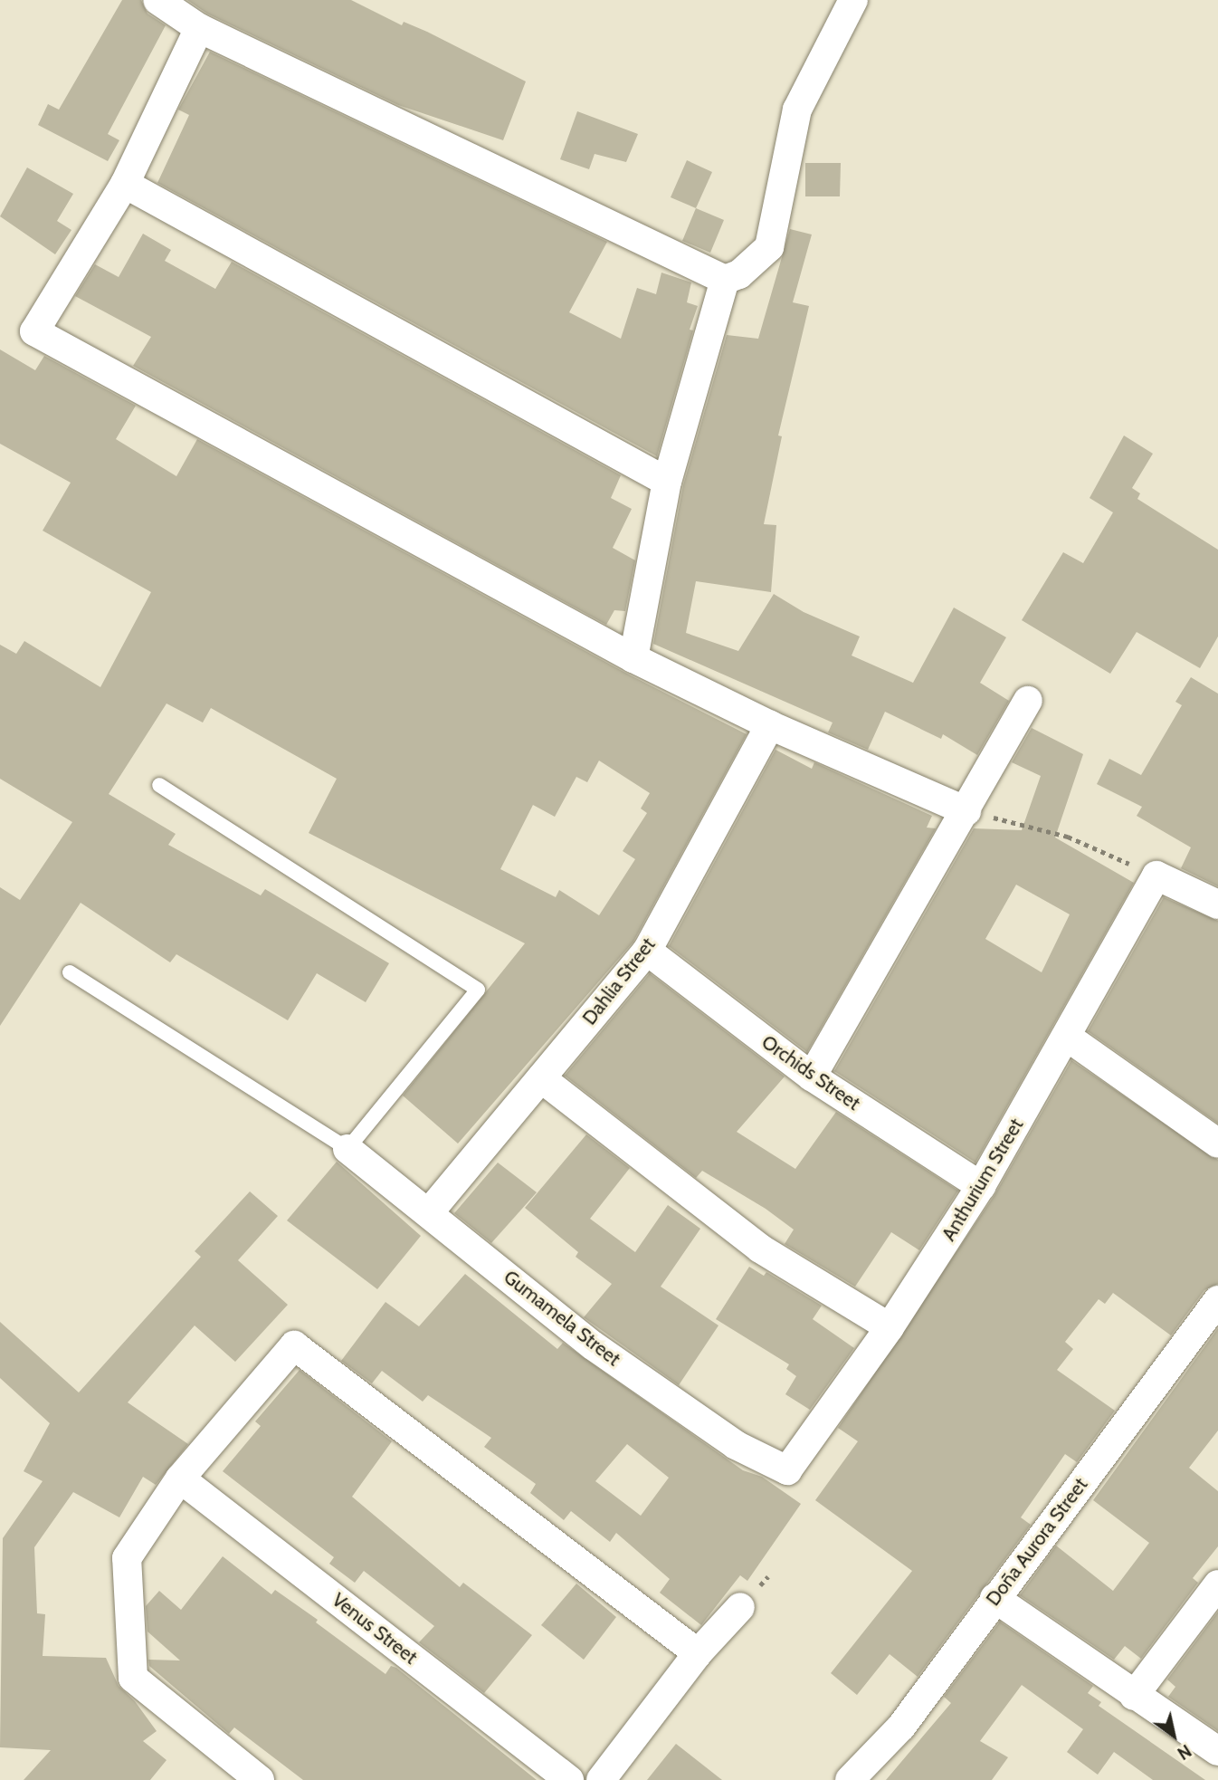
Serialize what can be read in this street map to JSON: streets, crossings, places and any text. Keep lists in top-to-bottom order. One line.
{"streets":{"street":["Dahlia Street","Orchids Street","Anthurium Street","Gumamela Street","Doña Aurora Street","Venus Street"]},"crossings":[["Dahlia Street","Orchids Street"],["Dahlia Street","Gumamela Street"],["Orchids Street","Anthurium Street"],["Anthurium Street","Gumamela Street"]],"north":"bottom right"}
